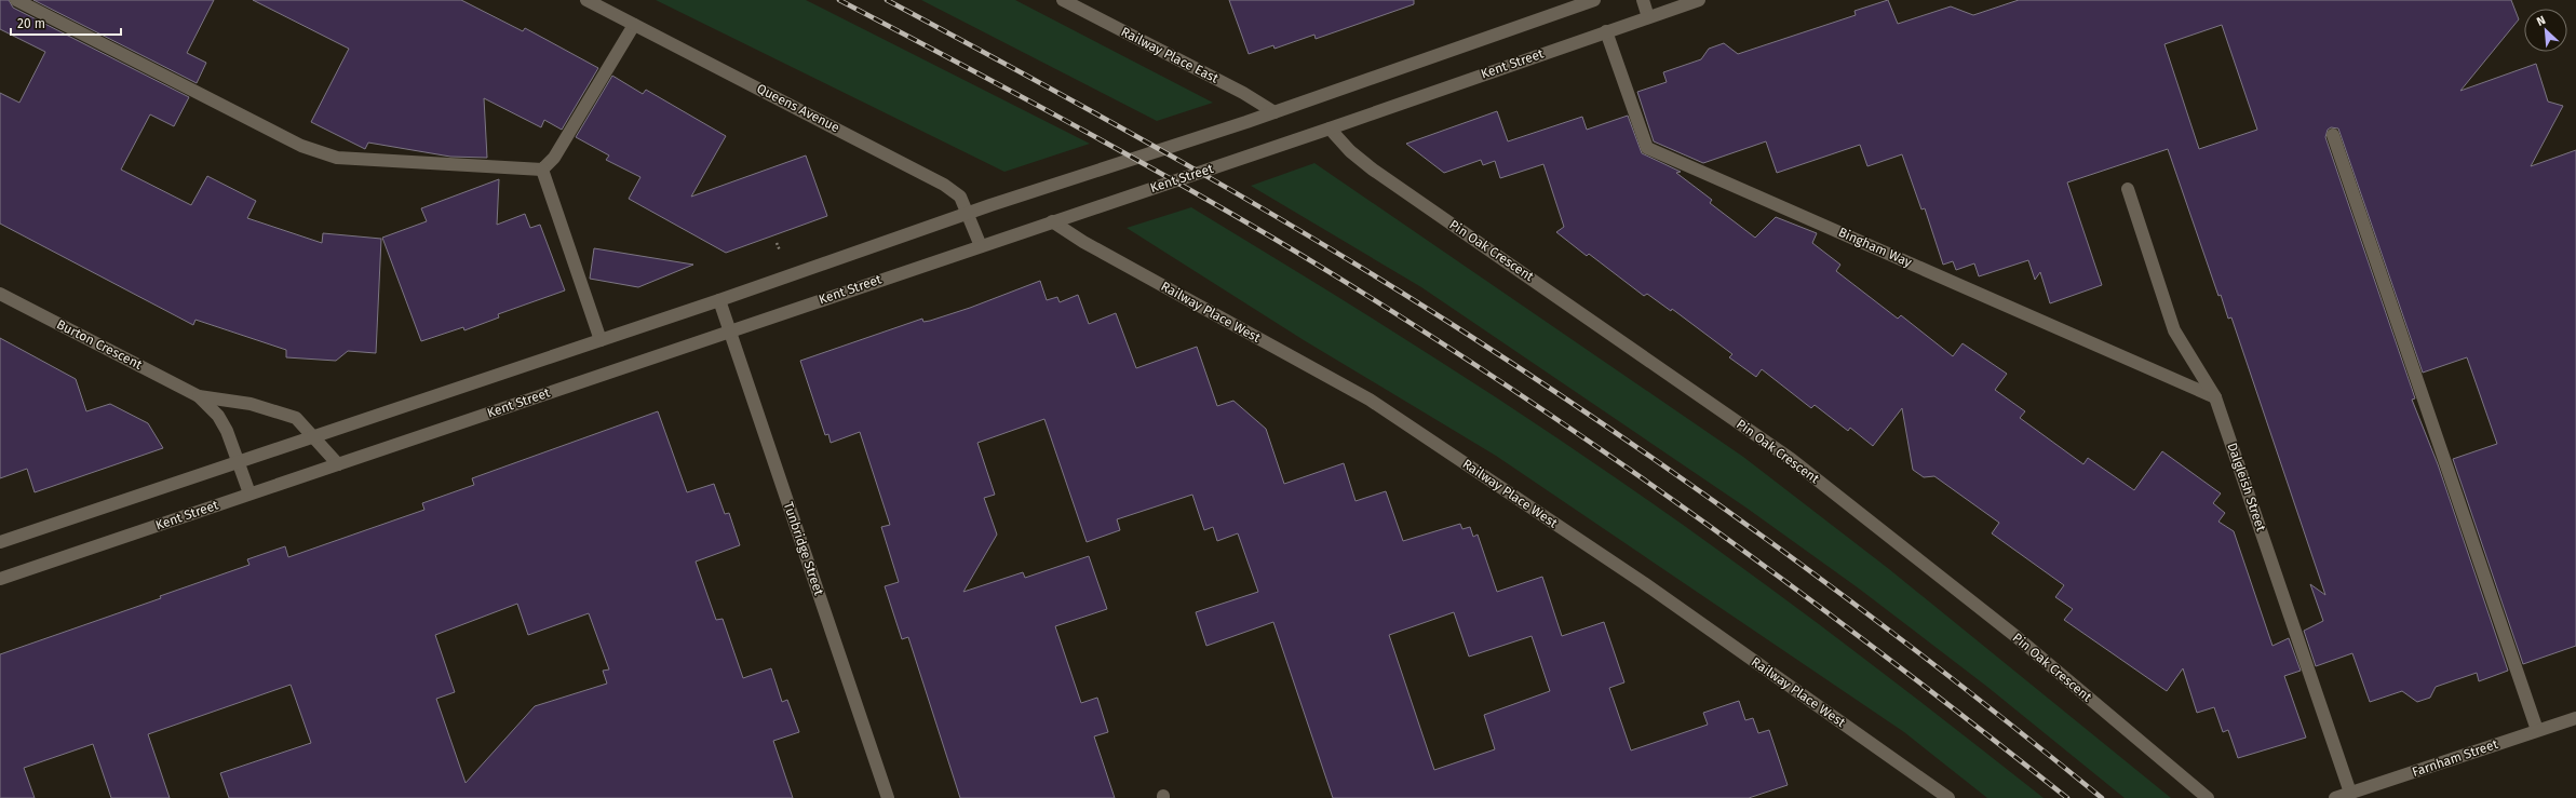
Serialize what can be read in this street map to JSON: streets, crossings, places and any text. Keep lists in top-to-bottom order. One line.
{"streets":{"street":["Railway Place East","Kent Street","Queens Avenue","Bingham Way","Pin Oak Crescent","Railway Place West","Burton Crescent","Dalgleish Street","Tunbridge Street","Farnham Street"]},"crossings":[["Kent Street","Queens Avenue"],["Kent Street","Bingham Way"],["Kent Street","Pin Oak Crescent"],["Kent Street","Railway Place West"],["Kent Street","Burton Crescent"],["Kent Street","Tunbridge Street"],["Bingham Way","Dalgleish Street"],["Dalgleish Street","Farnham Street"]],"scale_bar":"20 m","north":"top left"}
